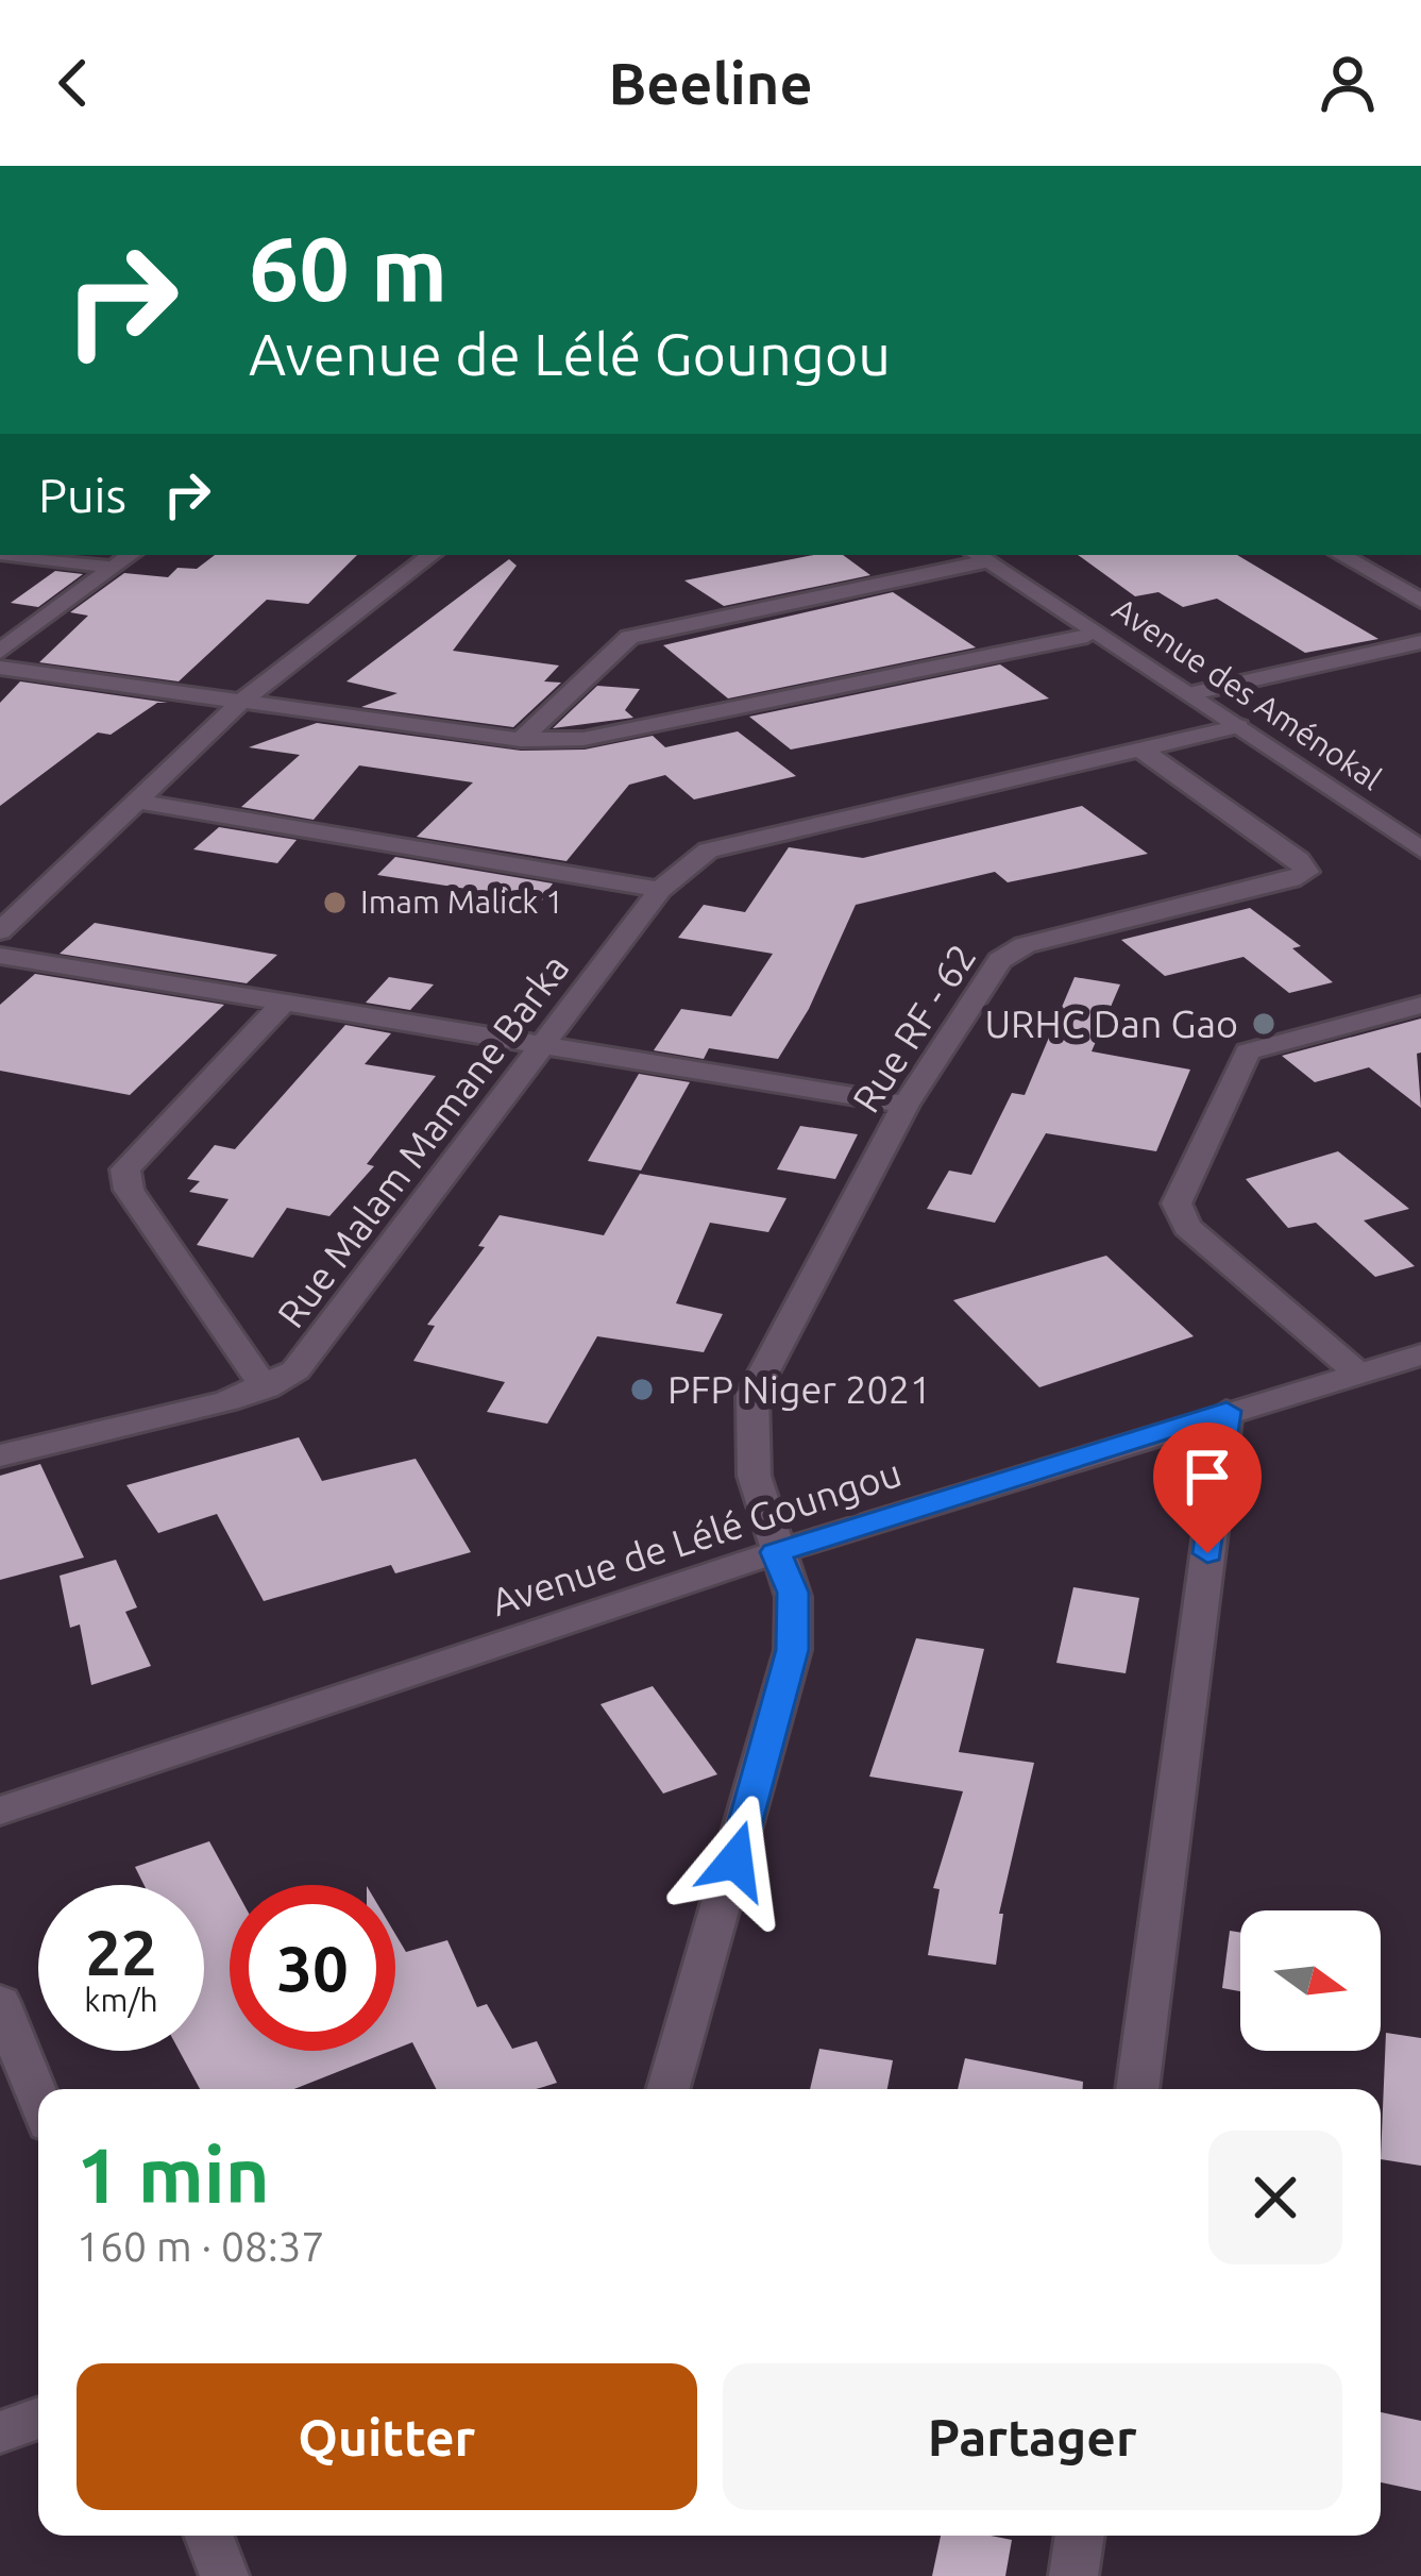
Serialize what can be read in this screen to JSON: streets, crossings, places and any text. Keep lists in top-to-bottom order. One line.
{"streets":{"street":["Avenue des Aménokal","Rue RF - 62","Rue Malam Mamane Barka","Avenue de Lélé Goungou"]},"crossings":[["Avenue des Aménokal","Rue Malam Mamane Barka"],["Rue RF - 62","Rue Malam Mamane Barka"],["Rue RF - 62","Avenue de Lélé Goungou"]],"places":["Imam Malick 1","URHC Dan Gao","PFP Niger 2021"],"north":"right","page":{"header":"Beeline","turn":["60 m","Avenue de Lélé Goungou"],"then":"Puis","speed":"22 km/h","limit":"30","heading":["1 min","160 m · 08:37"],"buttons":["Quitter","Partager"]}}
